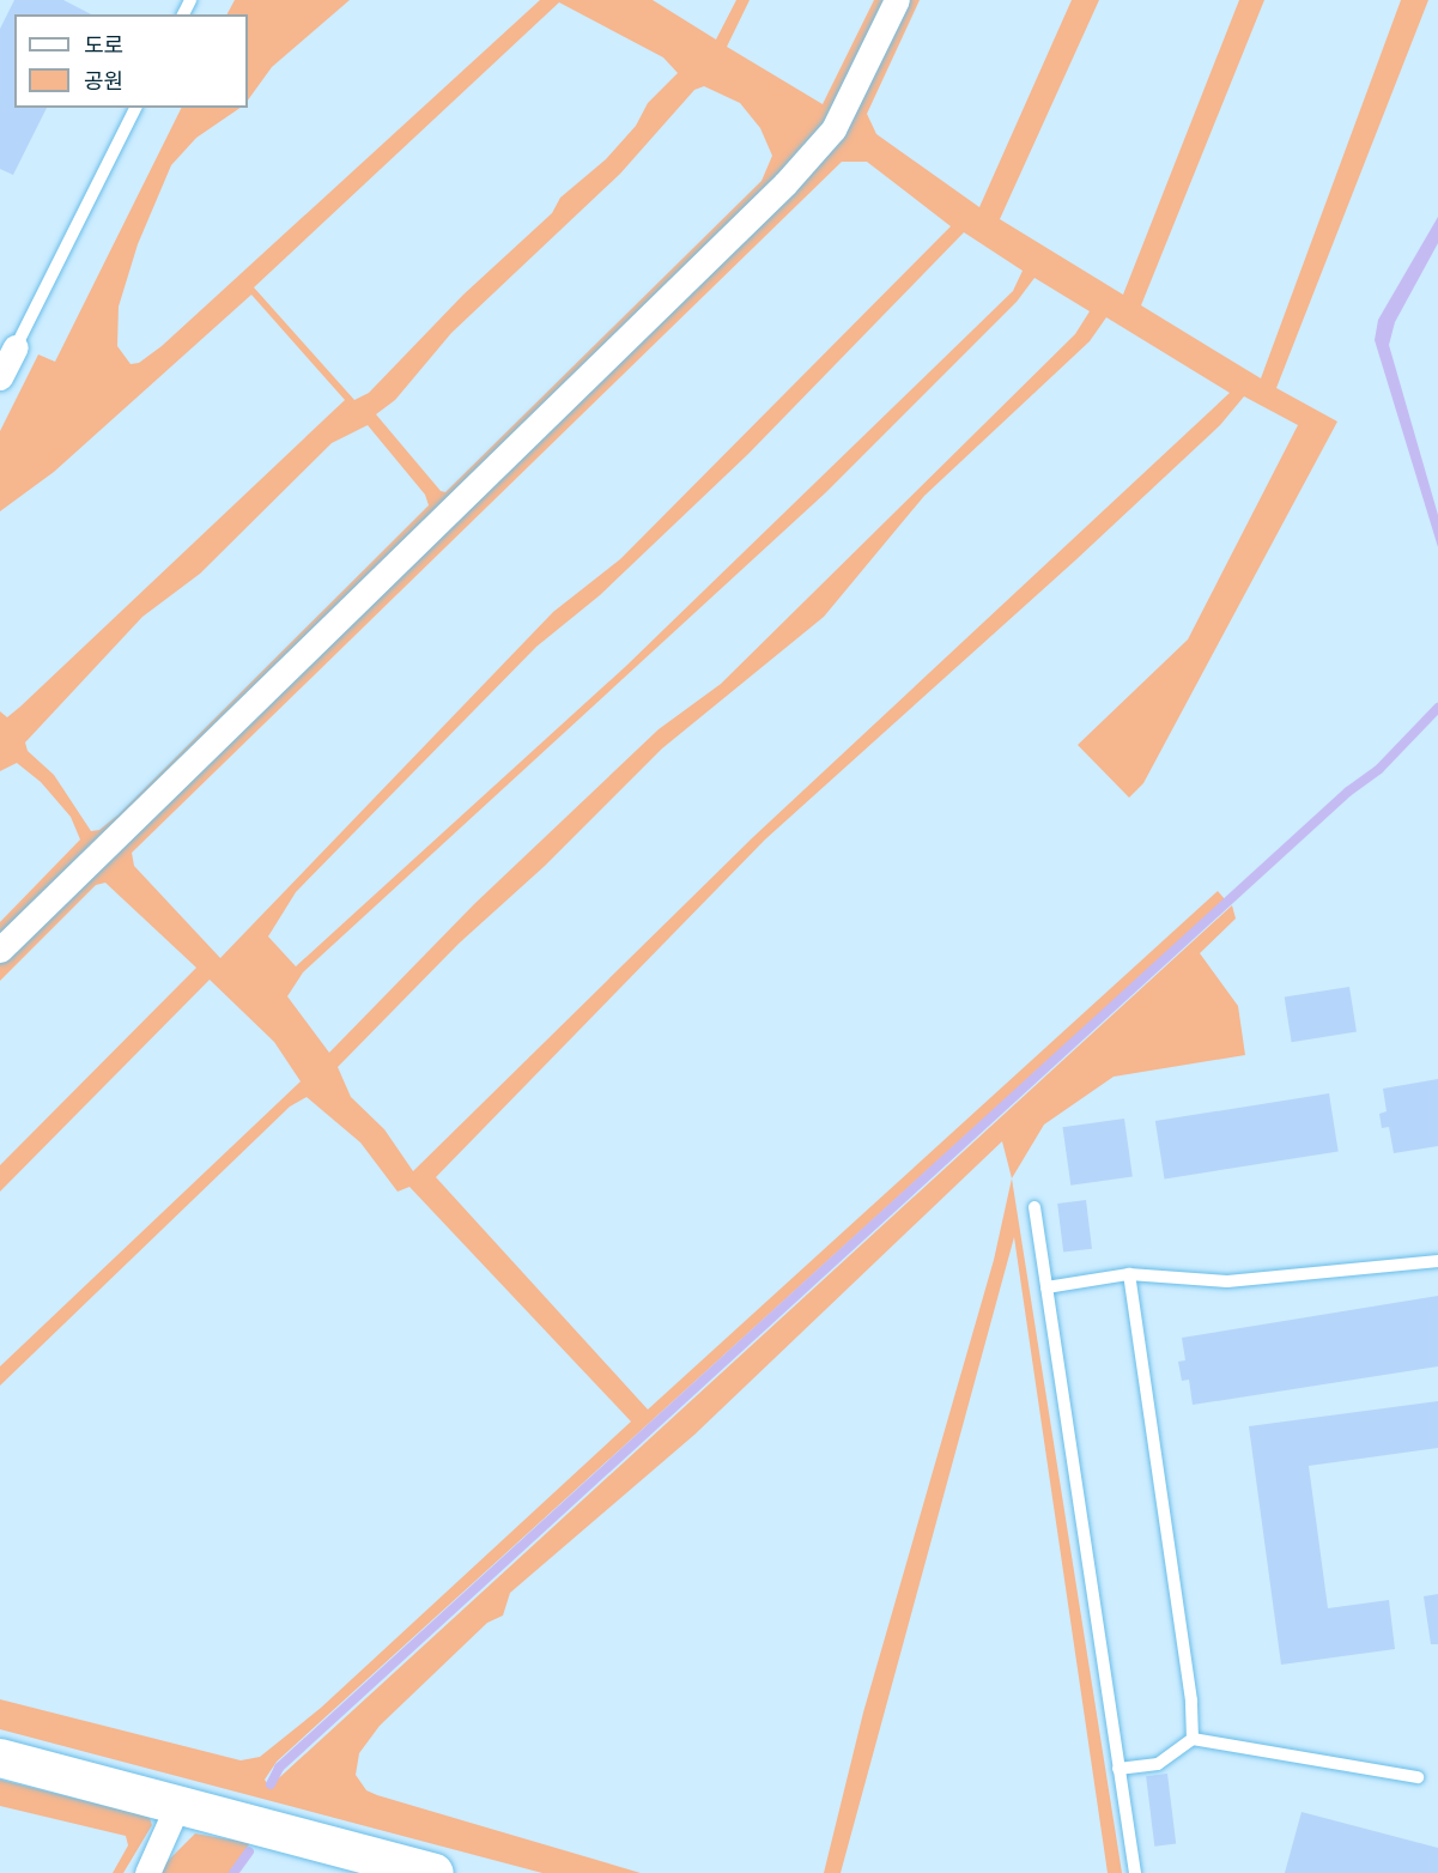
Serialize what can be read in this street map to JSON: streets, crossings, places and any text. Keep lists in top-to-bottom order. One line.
{"legend":["도로","공원"]}
